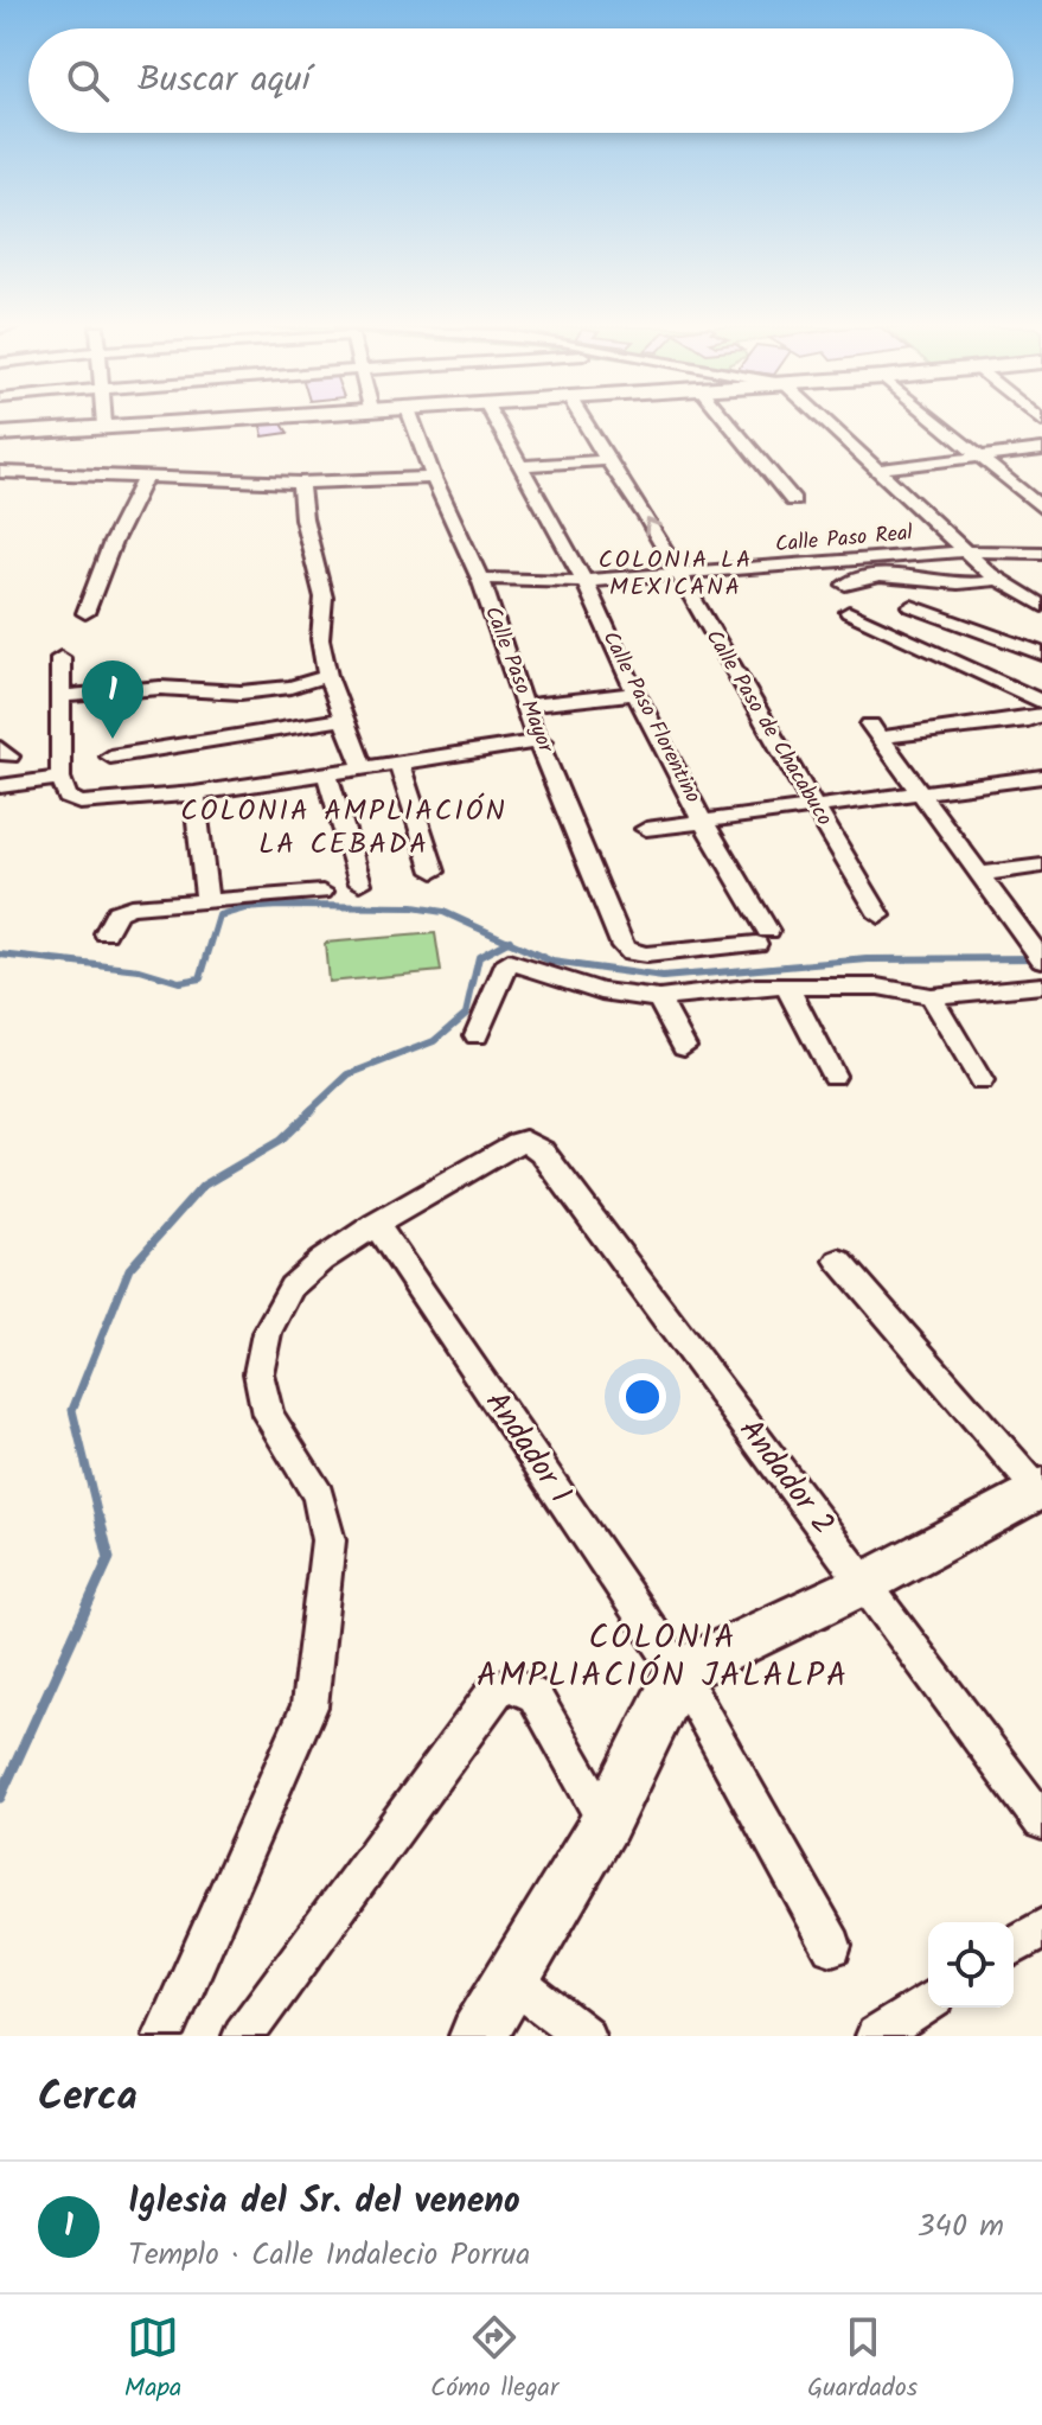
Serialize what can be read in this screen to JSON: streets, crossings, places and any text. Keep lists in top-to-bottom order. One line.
{"streets":{"street":["Calle Paso Real","Calle Paso Mayor","Calle Paso Florentino","Calle Paso de Chacabuco","Andador 1","Andador 2"]},"crossings":[["Calle Paso Real","Calle Paso Mayor"],["Calle Paso Real","Calle Paso Florentino"],["Calle Paso Real","Calle Paso de Chacabuco"],["Calle Paso Mayor","Calle Paso Florentino"],["Andador 1","Andador 2"]],"districts":["COLONIA LA MEXICANA","COLONIA AMPLIACIÓN LA CEBADA","COLONIA AMPLIACIÓN JALALPA"],"page":{"search":"Buscar aquí","pins":"1","heading":"Cerca","list":[{"mark":"1","name":"Iglesia del Sr. del veneno","note":"Templo · Calle Indalecio Porrua","value":"340 m"}],"nav":["Mapa","Cómo llegar","Guardados"]}}
